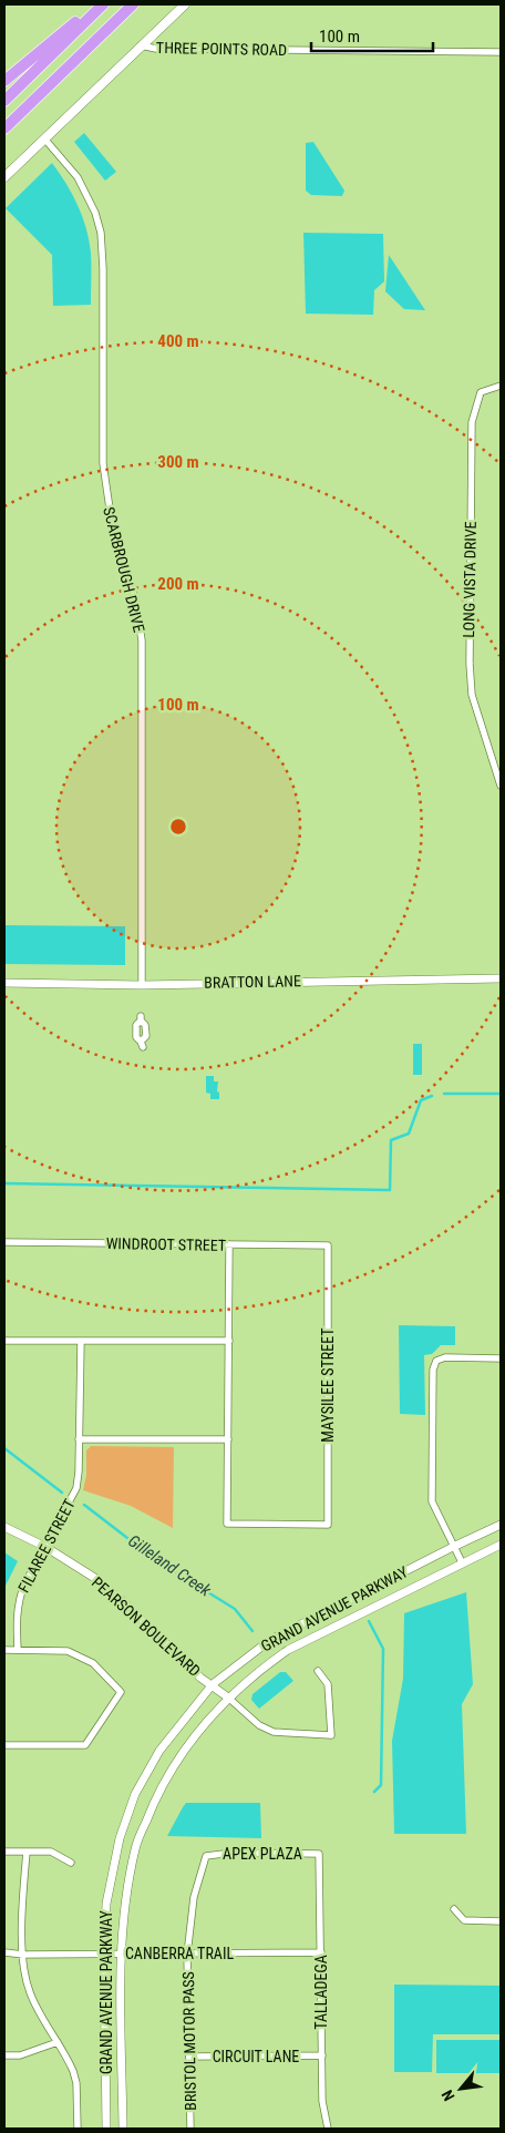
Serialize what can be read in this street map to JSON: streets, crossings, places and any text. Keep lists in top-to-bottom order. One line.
{"streets":{"street":["THREE POINTS ROAD","SCARBROUGH DRIVE","LONG VISTA DRIVE","BRATTON LANE","WINDROOT STREET","MAYSILEE STREET","FILAREE STREET","GRAND AVENUE PARKWAY","PEARSON BOULEVARD","APEX PLAZA","CANBERRA TRAIL","TALLADEGA","BRISTOL MOTOR PASS","CIRCUIT LANE"]},"crossings":[["SCARBROUGH DRIVE","BRATTON LANE"],["WINDROOT STREET","MAYSILEE STREET"],["FILAREE STREET","PEARSON BOULEVARD"],["GRAND AVENUE PARKWAY","PEARSON BOULEVARD"],["GRAND AVENUE PARKWAY","CANBERRA TRAIL"],["APEX PLAZA","TALLADEGA"],["APEX PLAZA","BRISTOL MOTOR PASS"],["CANBERRA TRAIL","TALLADEGA"],["CANBERRA TRAIL","BRISTOL MOTOR PASS"],["TALLADEGA","CIRCUIT LANE"],["BRISTOL MOTOR PASS","CIRCUIT LANE"]],"water":["Gilleland Creek"],"scale_bar":"100 m","north":"bottom left","rings":["400 m","300 m","200 m","100 m"]}
